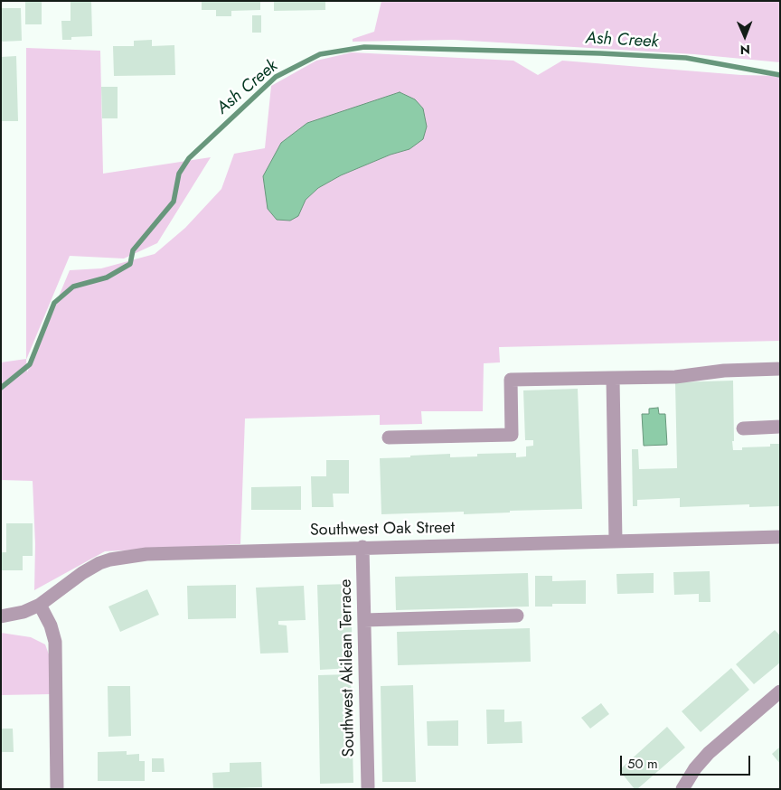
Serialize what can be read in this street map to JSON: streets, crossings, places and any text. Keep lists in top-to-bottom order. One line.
{"streets":{"street":["Southwest Oak Street","Southwest Akilean Terrace"]},"crossings":[["Southwest Oak Street","Southwest Akilean Terrace"]],"water":["Ash Creek"],"scale_bar":"50 m","north":"bottom"}
